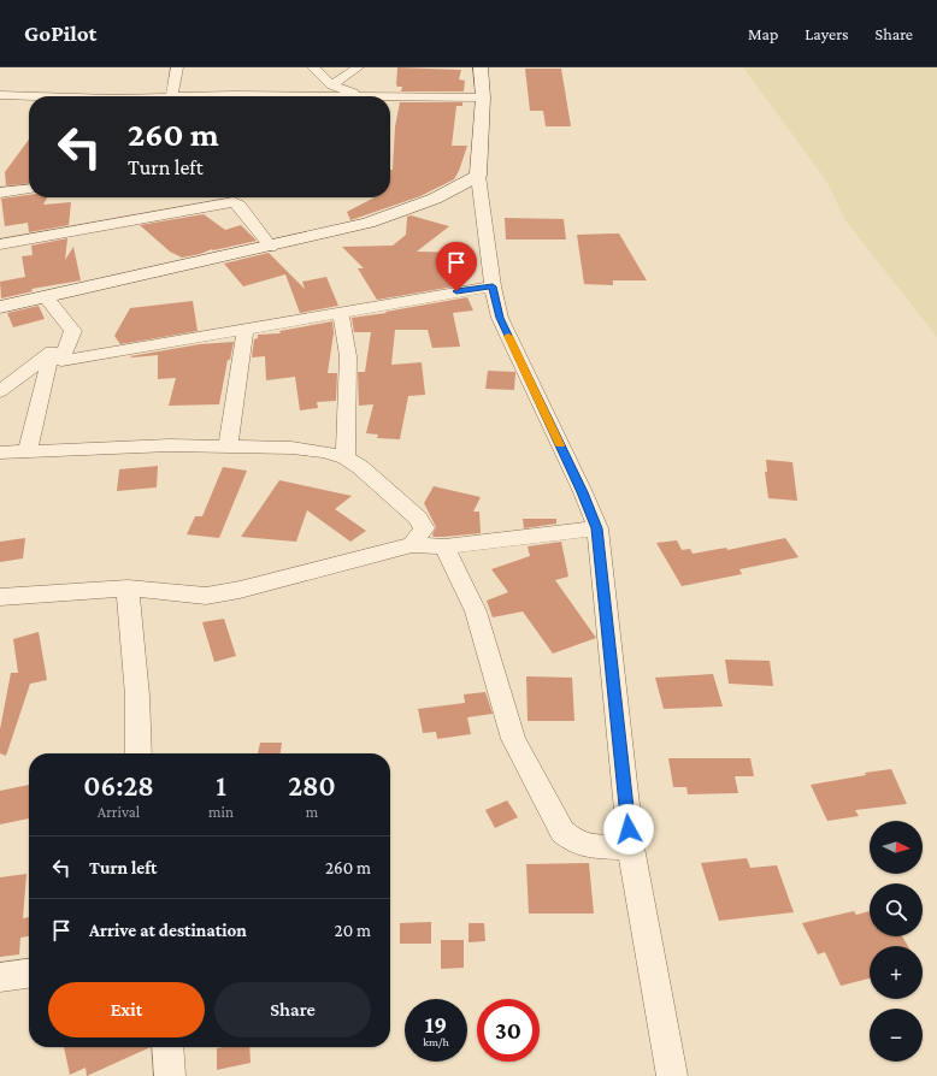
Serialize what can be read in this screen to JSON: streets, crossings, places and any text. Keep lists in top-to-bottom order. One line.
{"north":"right","page":{"header":"GoPilot","nav":["Map","Layers","Share"],"turn":["260 m","Turn left"],"eta":["06:28","Arrival","1","min","280","m"],"map_buttons":["+","−"],"list":[{"name":"Turn left","value":"260 m"},{"name":"Arrive at destination","value":"20 m"}],"buttons":["Exit","Share"],"speed":"19 km/h","limit":"30"}}
